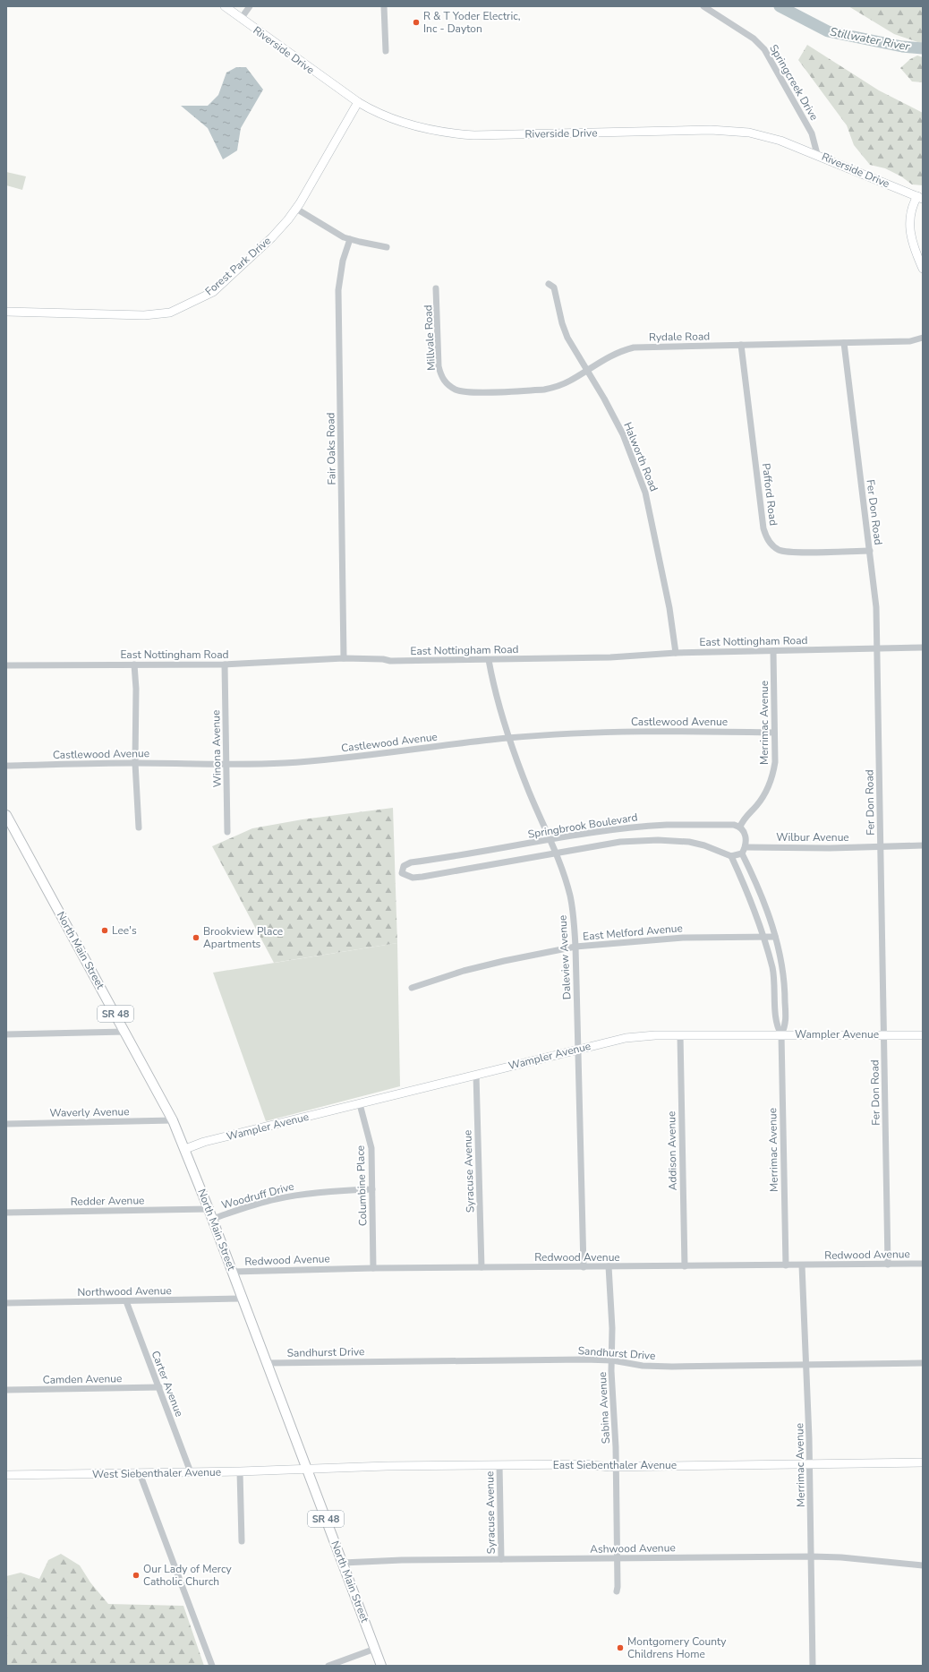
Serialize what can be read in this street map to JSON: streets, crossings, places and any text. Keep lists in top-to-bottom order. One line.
{"streets":{"main road":["Riverside Drive","Forest Park Drive","North Main Street","SR 48","Wampler Avenue","East Siebenthaler Avenue","West Siebenthaler Avenue"],"street":["Springcreek Drive","Rydale Road","Millvale Road","Fair Oaks Road","Halworth Road","Pafford Road","Fer Don Road","East Nottingham Road","Castlewood Avenue","Merrimac Avenue","Winona Avenue","Springbrook Boulevard","Wilbur Avenue","East Melford Avenue","Daleview Avenue","Waverly Avenue","Addison Avenue","Syracuse Avenue","Columbine Place","Woodruff Drive","Redder Avenue","Redwood Avenue","Northwood Avenue","Sandhurst Drive","Camden Avenue","Carter Avenue","Sabina Avenue","Ashwood Avenue"]},"crossings":[["Riverside Drive","Springcreek Drive"],["Riverside Drive","Forest Park Drive"],["Rydale Road","Millvale Road"],["Rydale Road","Halworth Road"],["Rydale Road","Pafford Road"],["Rydale Road","Fer Don Road"],["Fair Oaks Road","East Nottingham Road"],["Halworth Road","East Nottingham Road"],["Pafford Road","Fer Don Road"],["Fer Don Road","East Nottingham Road"],["Fer Don Road","Wilbur Avenue"],["Fer Don Road","Wampler Avenue"],["Fer Don Road","Redwood Avenue"],["East Nottingham Road","Merrimac Avenue"],["East Nottingham Road","Winona Avenue"],["East Nottingham Road","Daleview Avenue"],["Castlewood Avenue","Merrimac Avenue"],["Castlewood Avenue","Winona Avenue"],["Castlewood Avenue","Daleview Avenue"],["Merrimac Avenue","Springbrook Boulevard"],["Merrimac Avenue","Wilbur Avenue"],["Merrimac Avenue","East Melford Avenue"],["Merrimac Avenue","Wampler Avenue"],["Merrimac Avenue","Redwood Avenue"],["Merrimac Avenue","Sandhurst Drive"],["Merrimac Avenue","East Siebenthaler Avenue"],["Merrimac Avenue","Ashwood Avenue"],["Springbrook Boulevard","Daleview Avenue"],["East Melford Avenue","Daleview Avenue"],["North Main Street","Wampler Avenue"],["North Main Street","Waverly Avenue"],["North Main Street","Woodruff Drive"],["North Main Street","Redder Avenue"],["North Main Street","Redwood Avenue"],["North Main Street","Northwood Avenue"],["North Main Street","Sandhurst Drive"],["North Main Street","East Siebenthaler Avenue"],["North Main Street","West Siebenthaler Avenue"],["North Main Street","Ashwood Avenue"],["Daleview Avenue","Wampler Avenue"],["Daleview Avenue","Redwood Avenue"],["Wampler Avenue","Addison Avenue"],["Wampler Avenue","Syracuse Avenue"],["Wampler Avenue","Columbine Place"],["Addison Avenue","Redwood Avenue"],["Syracuse Avenue","Redwood Avenue"],["Syracuse Avenue","East Siebenthaler Avenue"],["Syracuse Avenue","Ashwood Avenue"],["Columbine Place","Woodruff Drive"],["Columbine Place","Redwood Avenue"],["Redwood Avenue","Sabina Avenue"],["Northwood Avenue","Carter Avenue"],["Sandhurst Drive","Sabina Avenue"],["Camden Avenue","Carter Avenue"],["Carter Avenue","West Siebenthaler Avenue"],["Sabina Avenue","East Siebenthaler Avenue"],["Sabina Avenue","Ashwood Avenue"],["East Siebenthaler Avenue","West Siebenthaler Avenue"]],"water":["Stillwater River"],"places":["R & T Yoder Electric, Inc - Dayton","Lee's","Brookview Place Apartments","Our Lady of Mercy Catholic Church","Montgomery County Childrens Home"]}
